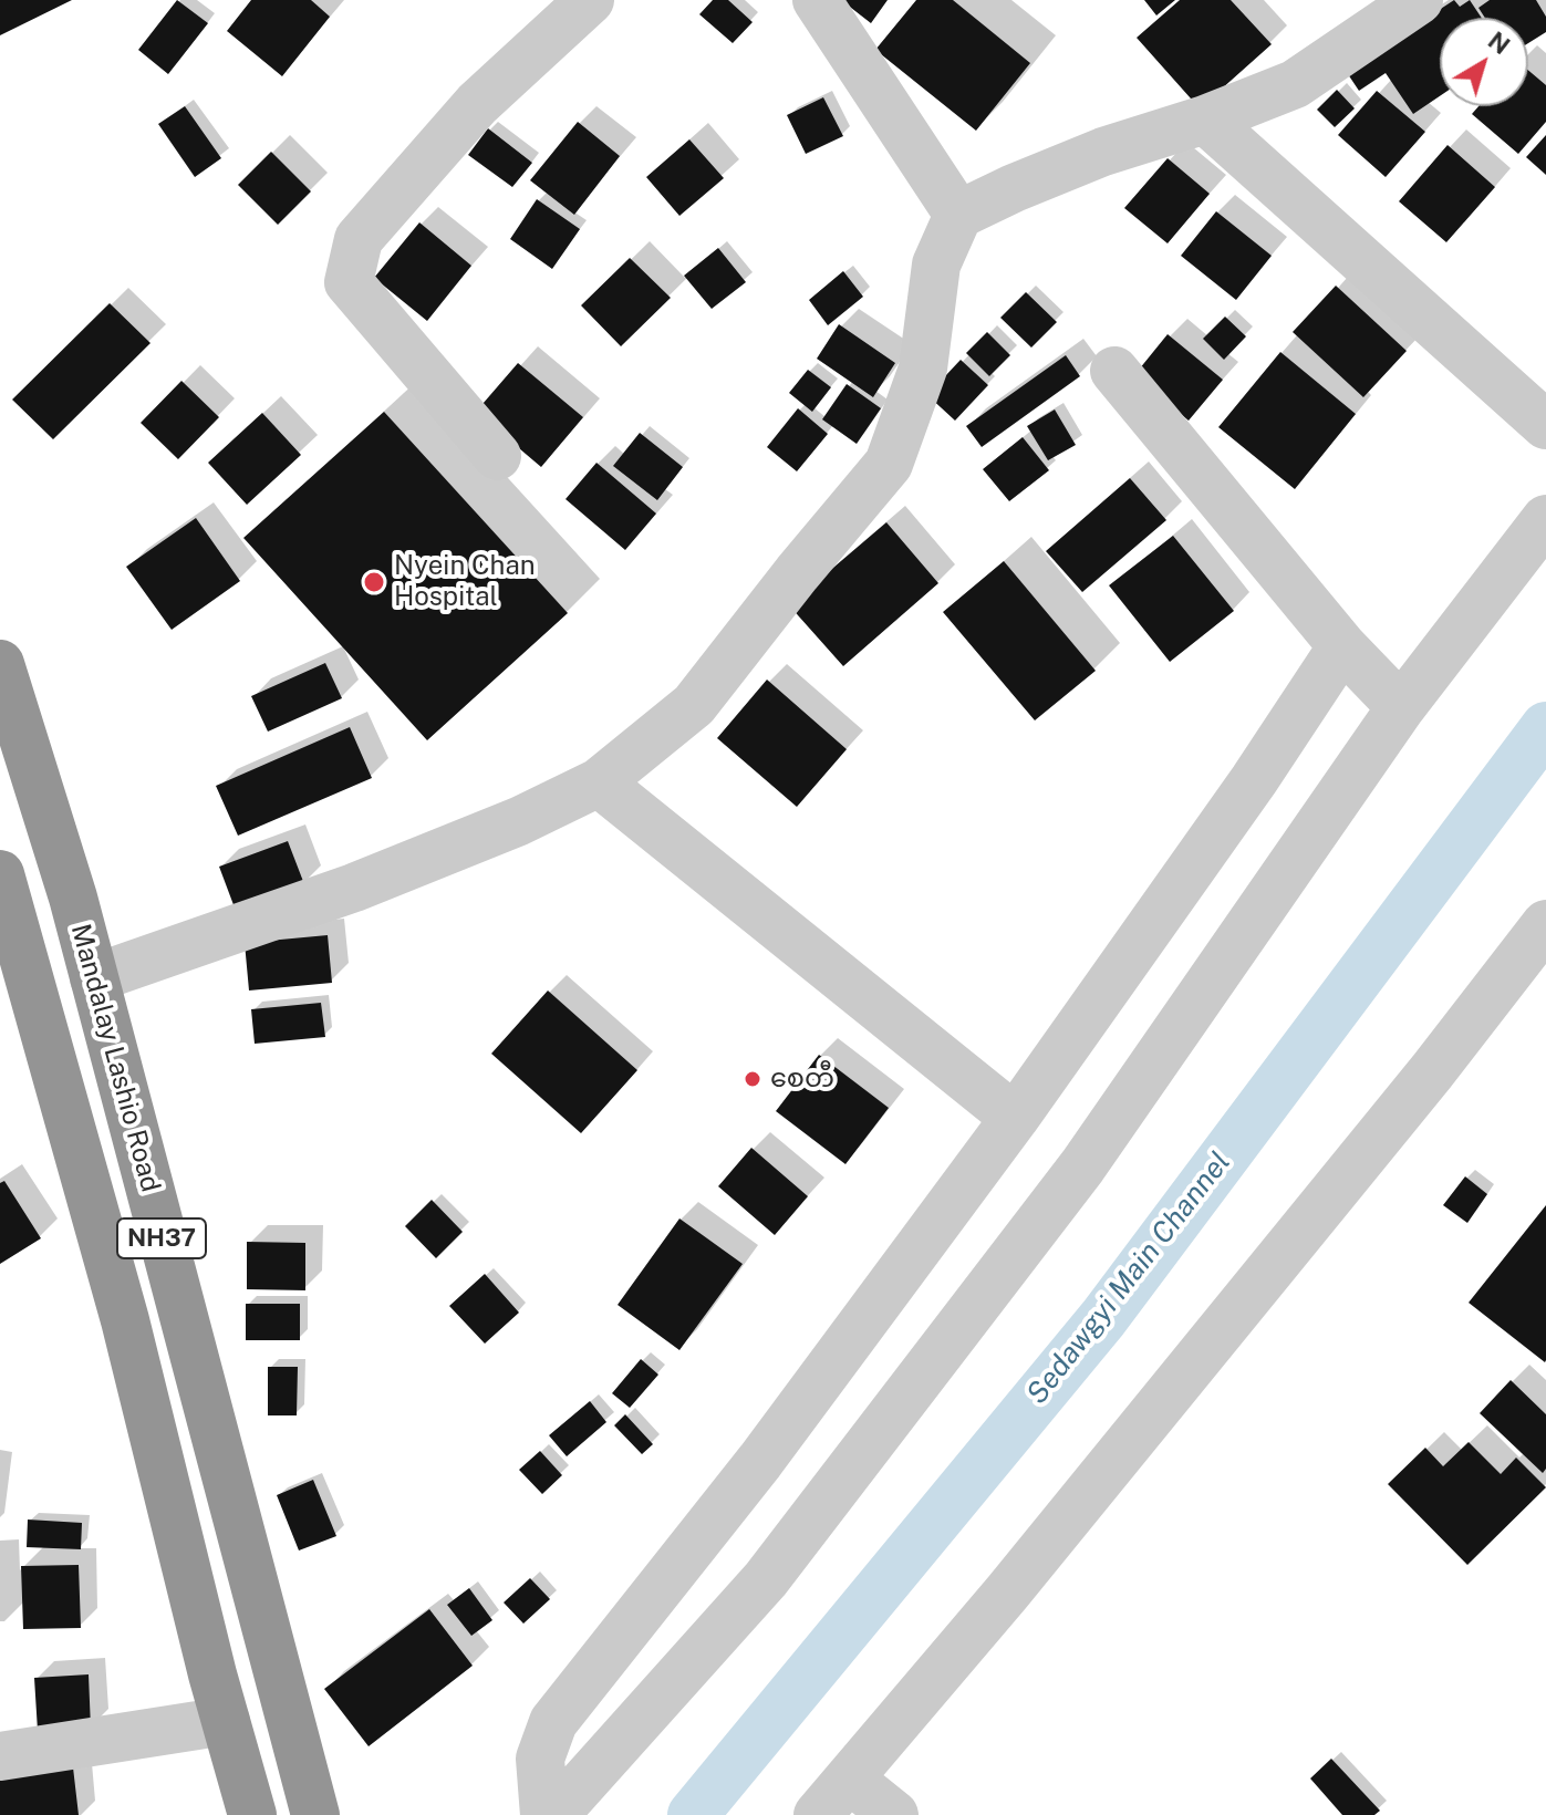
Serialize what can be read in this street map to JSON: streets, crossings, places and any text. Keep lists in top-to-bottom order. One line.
{"streets":{"highway":["Mandalay Lashio Road","NH37"]},"water":["Sedawgyi Main Channel"],"places":["Nyein Chan Hospital","စေတီ"],"north":"top right"}
